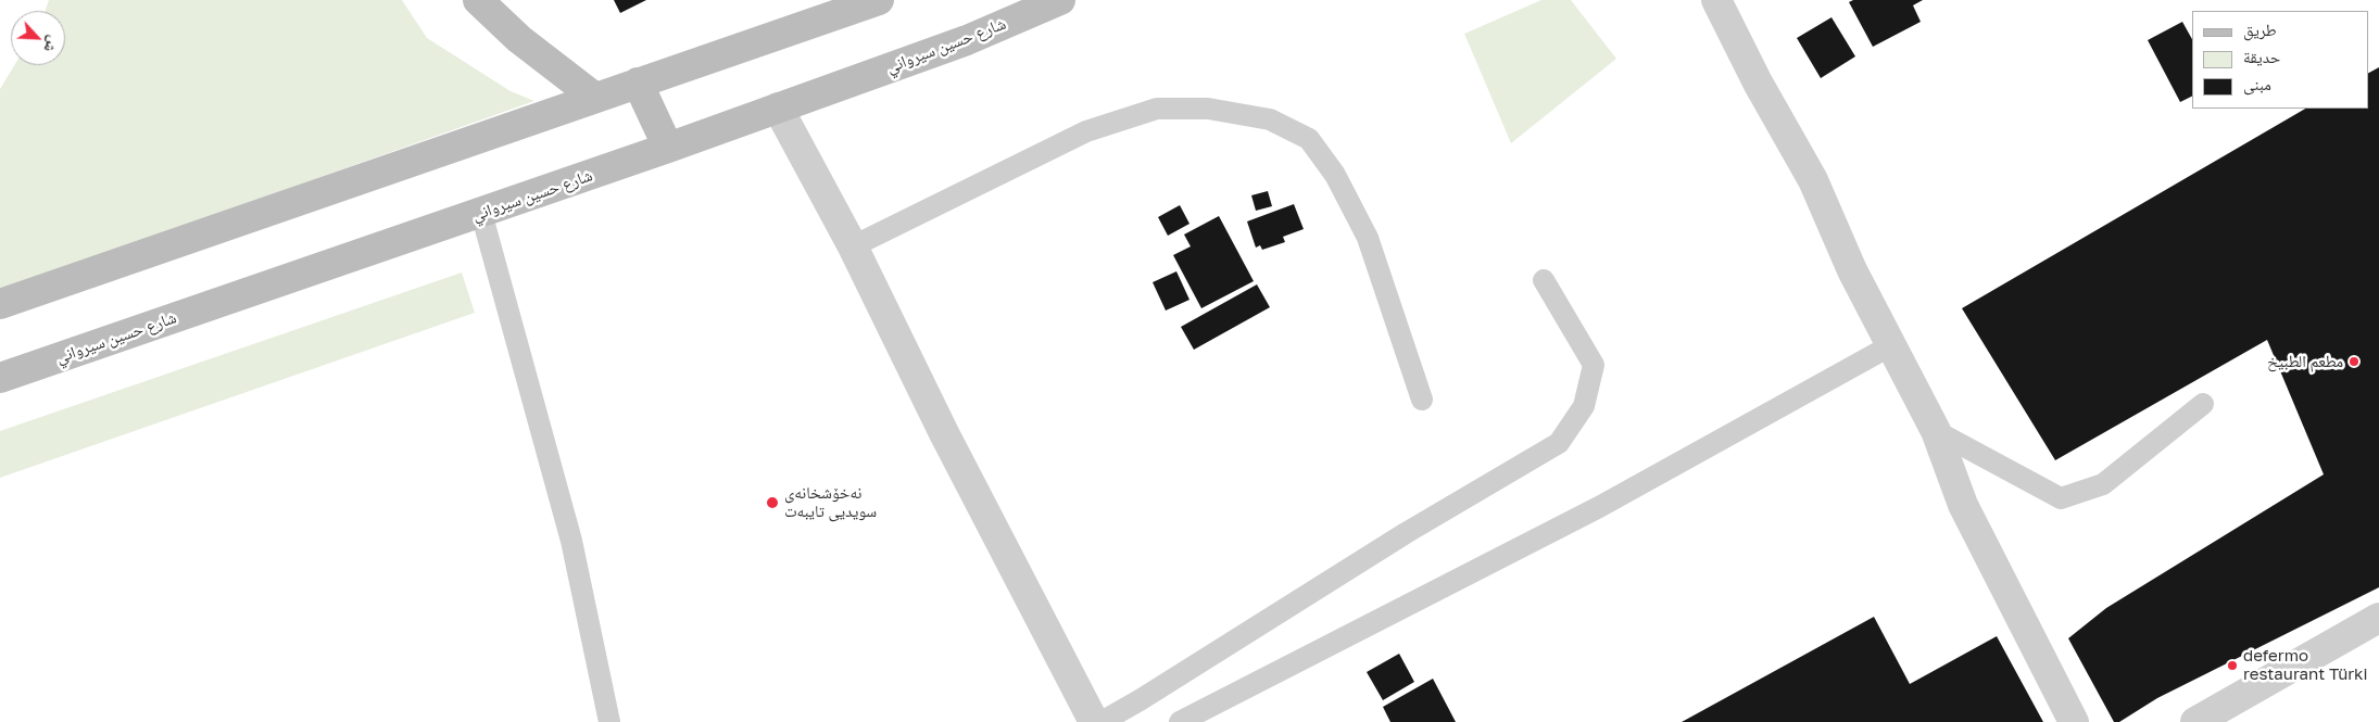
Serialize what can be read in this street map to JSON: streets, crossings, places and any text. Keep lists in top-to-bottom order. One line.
{"streets":{"street":["شارع حسين سيرواني"]},"places":["مطعم الطبيخ","نەخۆشخانەی سویدیی تایبەت","defermo restaurant Türki"],"legend":["طريق","حديقة","مبنى"],"north":"bottom right"}
